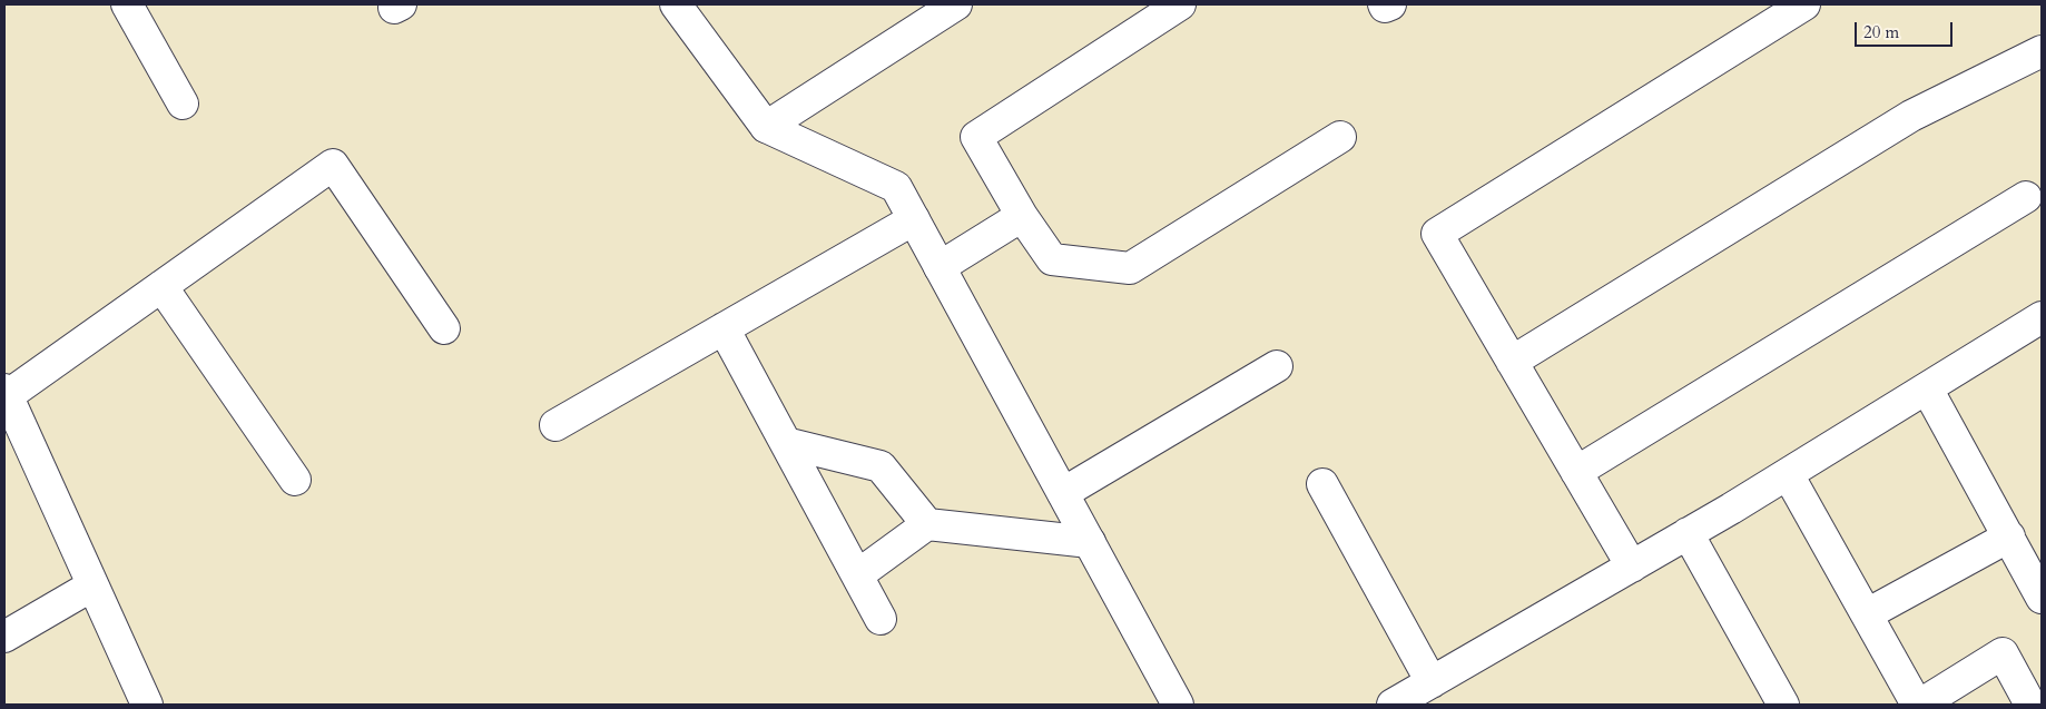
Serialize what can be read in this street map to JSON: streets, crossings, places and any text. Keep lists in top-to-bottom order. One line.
{"scale_bar":"20 m"}
